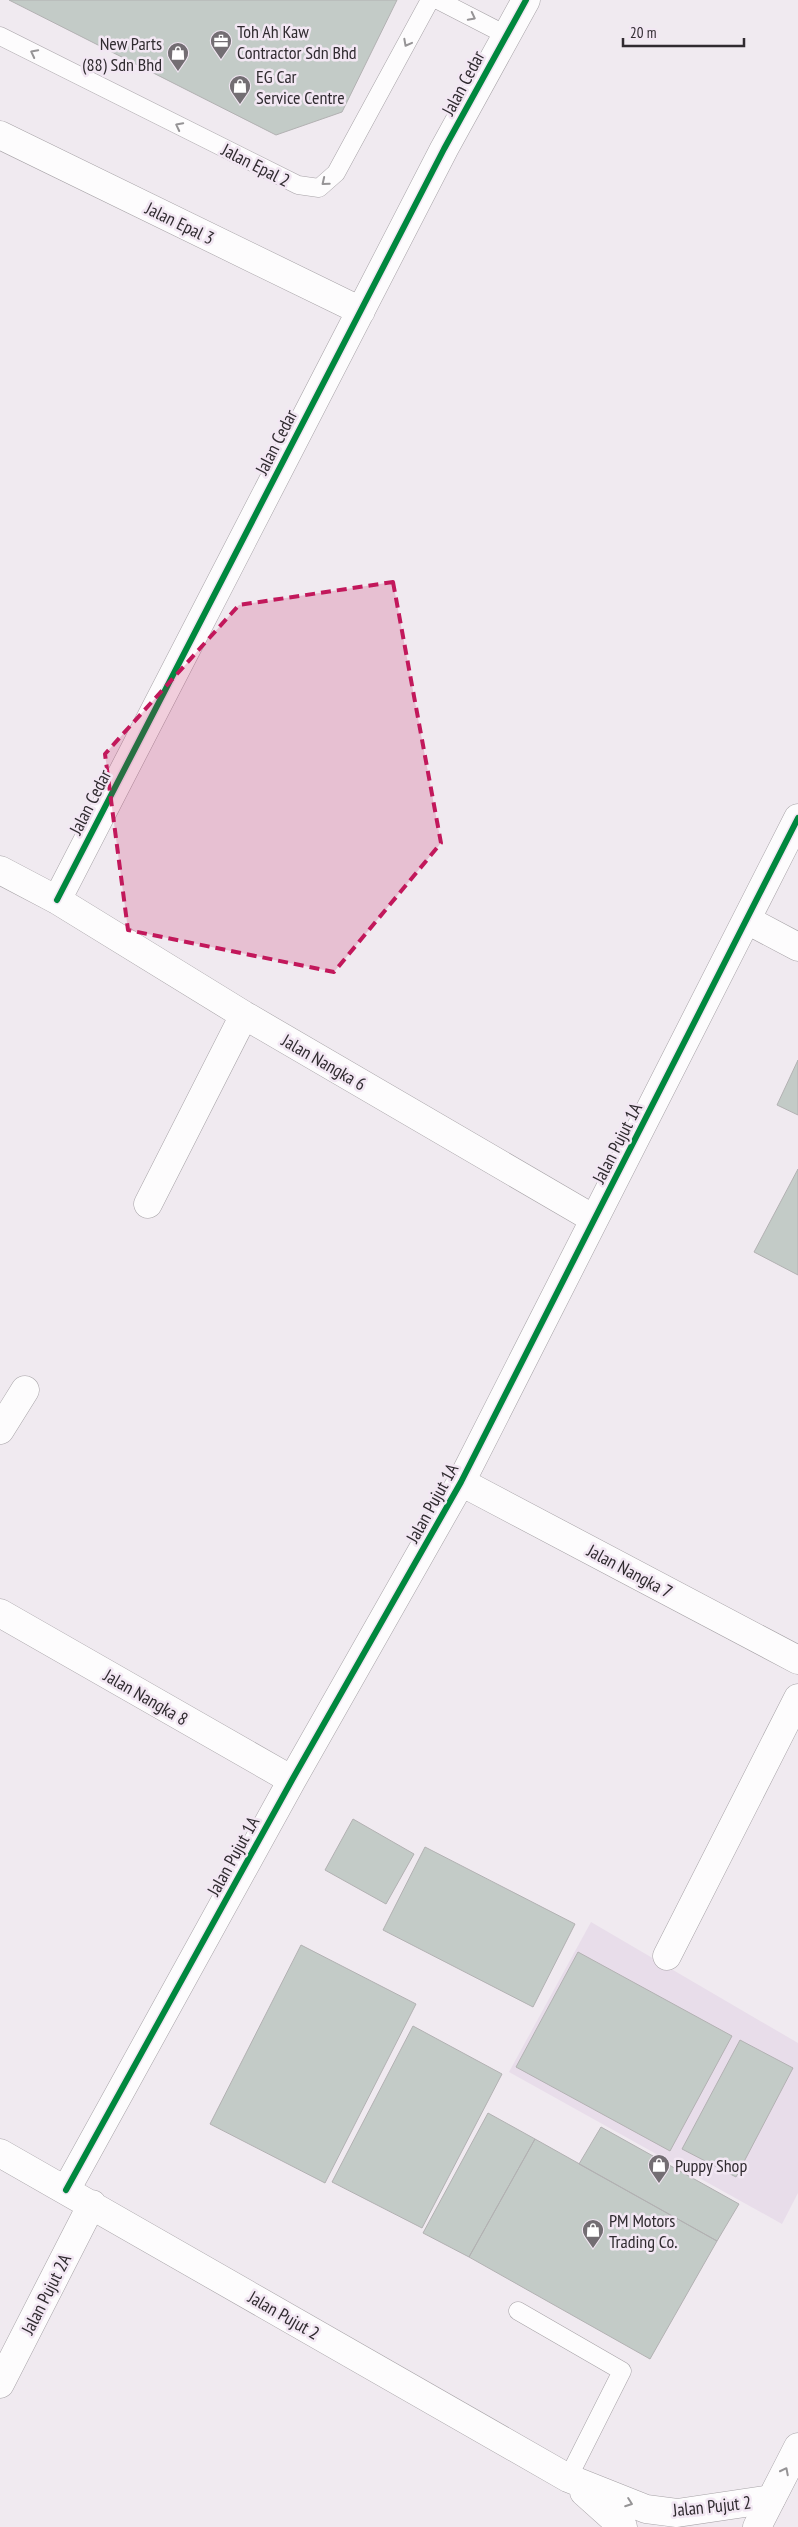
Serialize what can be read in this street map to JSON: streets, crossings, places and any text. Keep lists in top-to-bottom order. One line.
{"streets":{"main road":["Jalan Cedar","Jalan Epal 3","Jalan Nangka 6","Jalan Pujut 1A","Jalan Nangka 7","Jalan Nangka 8","Jalan Pujut 2A","Jalan Pujut 2"],"lane":["Jalan Epal 2"]},"crossings":[["Jalan Cedar","Jalan Epal 3"],["Jalan Cedar","Jalan Nangka 6"],["Jalan Nangka 6","Jalan Pujut 1A"],["Jalan Pujut 1A","Jalan Nangka 7"],["Jalan Pujut 1A","Jalan Nangka 8"],["Jalan Pujut 1A","Jalan Pujut 2"],["Jalan Pujut 2A","Jalan Pujut 2"]],"places":{"office":["Toh Ah Kaw Contractor Sdn Bhd"],"shop":["New Parts (88) Sdn Bhd","EG Car Service Centre","Puppy Shop","PM Motors Trading Co."]},"scale_bar":"20 m"}
